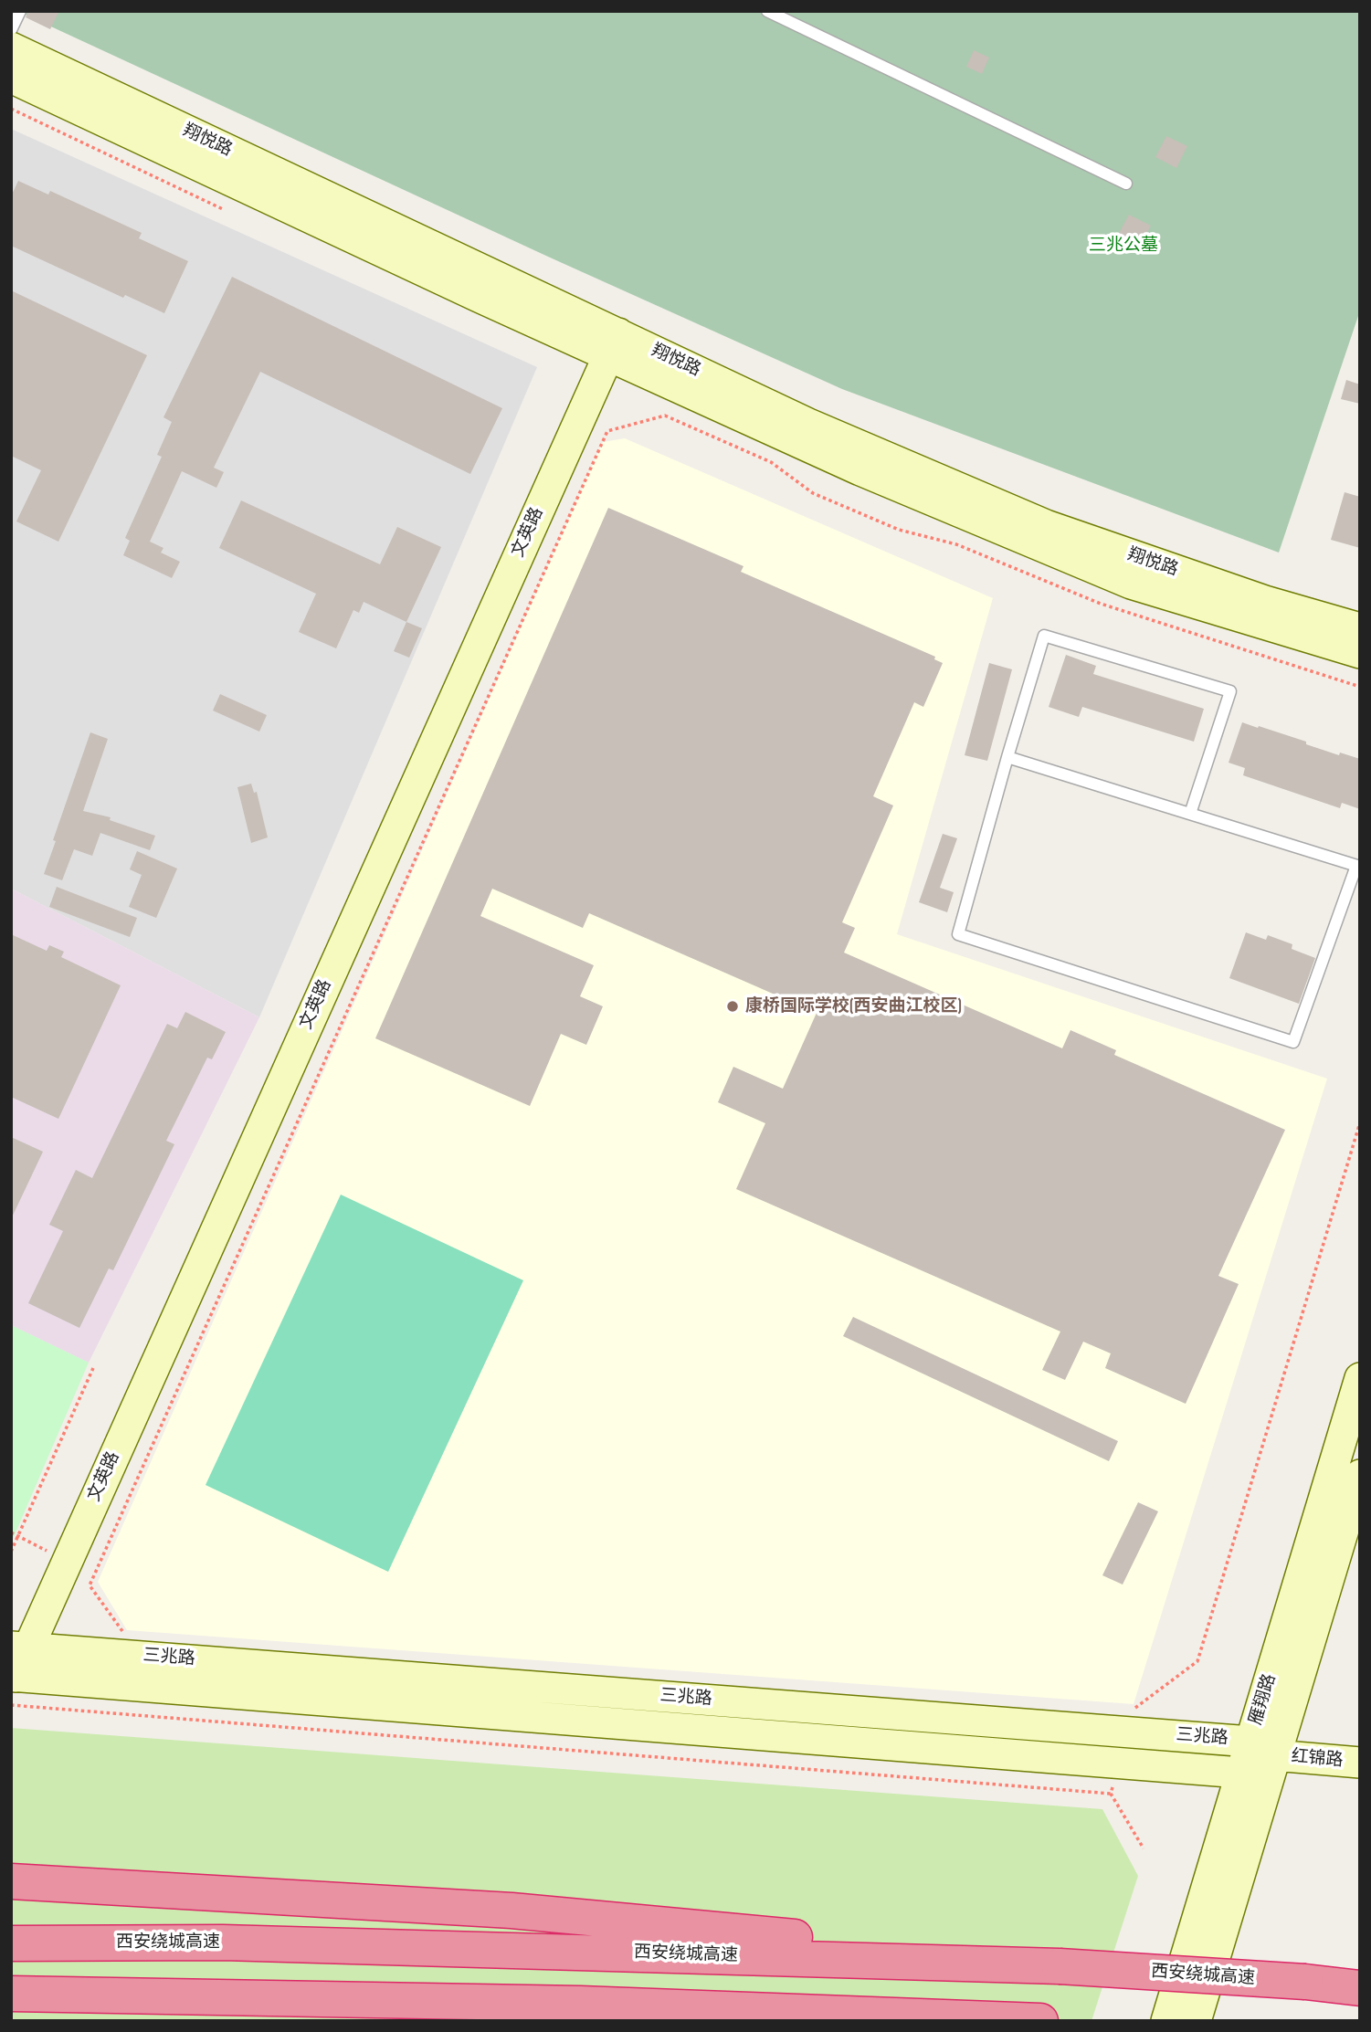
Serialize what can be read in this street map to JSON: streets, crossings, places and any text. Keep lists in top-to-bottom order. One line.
{"streets":{"highway":["西安绕城高速"],"street":["翔悦路","文英路","三兆路","雁翔路","红锦路"]},"crossings":[["翔悦路","文英路"],["文英路","三兆路"],["三兆路","雁翔路"],["三兆路","红锦路"],["雁翔路","红锦路"]],"parks":["三兆公墓"],"places":["康桥国际学校(西安曲江校区)"]}
